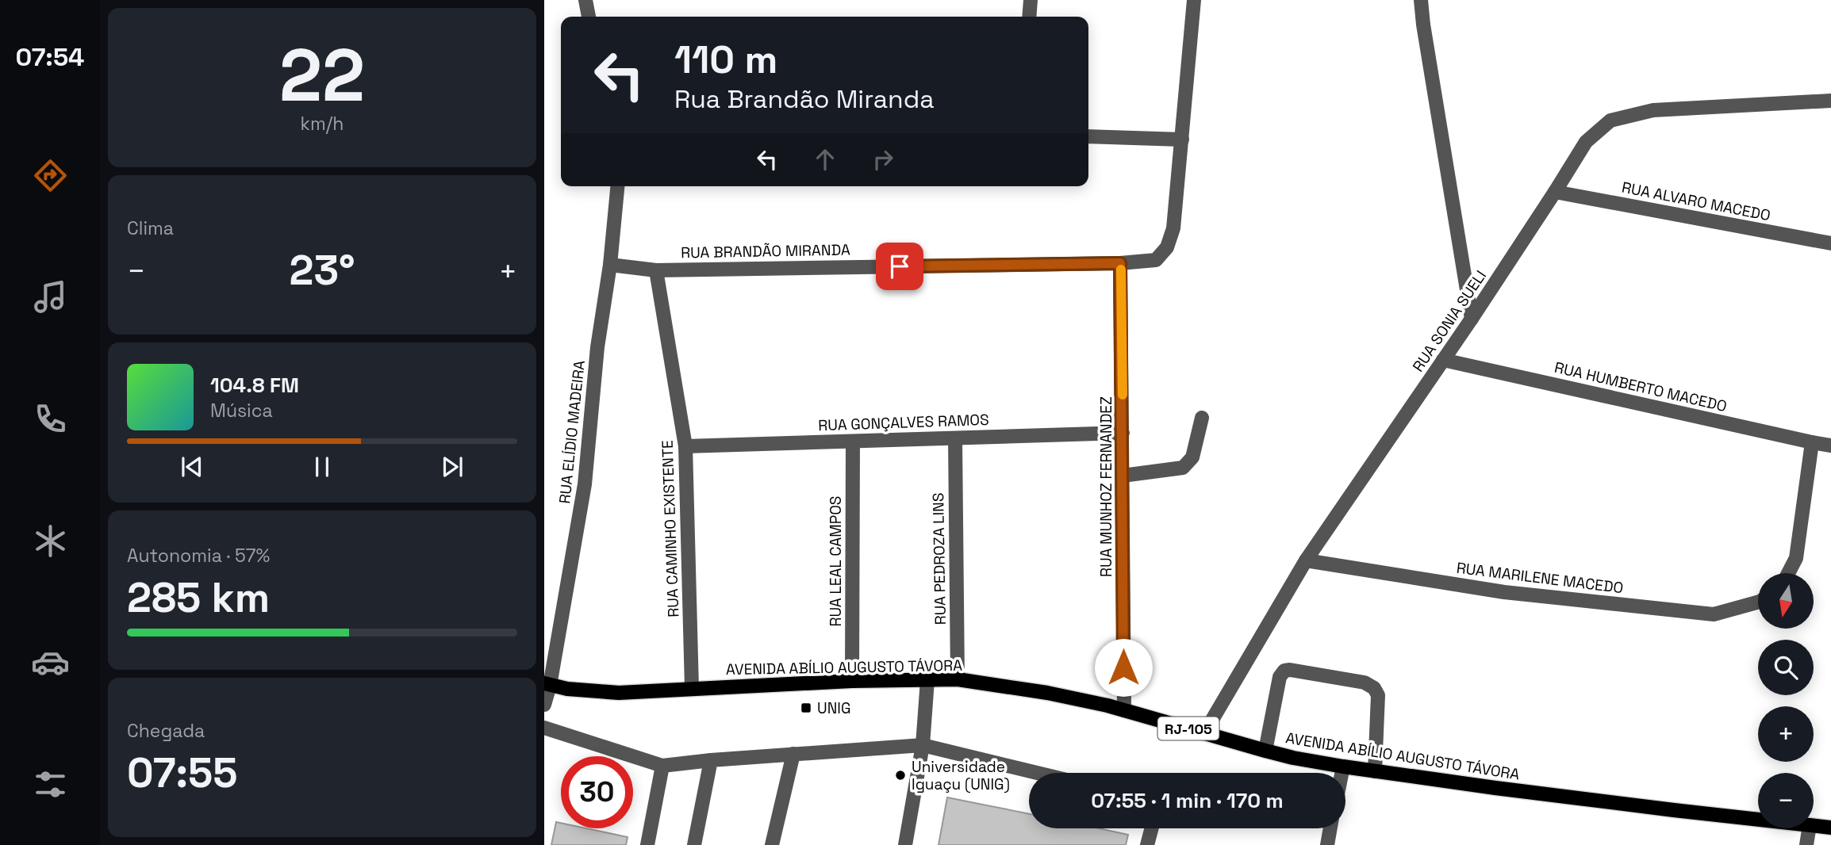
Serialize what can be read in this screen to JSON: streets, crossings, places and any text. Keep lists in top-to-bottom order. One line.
{"streets":{"main road":["AVENIDA ABÍLIO AUGUSTO TÁVORA","RJ-105"],"street":["RUA ALVARO MACEDO","RUA BRANDÃO MIRANDA","RUA SONIA SUELI","RUA HUMBERTO MACEDO","RUA GONÇALVES RAMOS","RUA ELÍDIO MADEIRA","RUA MUNHOZ FERNANDEZ","RUA CAMINHO EXISTENTE","RUA PEDROZA LINS","RUA LEAL CAMPOS","RUA MARILENE MACEDO"]},"crossings":[["RUA ALVARO MACEDO","RUA SONIA SUELI"],["RUA BRANDÃO MIRANDA","RUA ELÍDIO MADEIRA"],["RUA BRANDÃO MIRANDA","RUA MUNHOZ FERNANDEZ"],["RUA BRANDÃO MIRANDA","RUA CAMINHO EXISTENTE"],["RUA SONIA SUELI","RUA HUMBERTO MACEDO"],["RUA SONIA SUELI","RUA MARILENE MACEDO"],["RUA SONIA SUELI","AVENIDA ABÍLIO AUGUSTO TÁVORA"],["RUA GONÇALVES RAMOS","RUA MUNHOZ FERNANDEZ"],["RUA GONÇALVES RAMOS","RUA CAMINHO EXISTENTE"],["RUA GONÇALVES RAMOS","RUA PEDROZA LINS"],["RUA GONÇALVES RAMOS","RUA LEAL CAMPOS"],["RUA ELÍDIO MADEIRA","AVENIDA ABÍLIO AUGUSTO TÁVORA"],["RUA MUNHOZ FERNANDEZ","AVENIDA ABÍLIO AUGUSTO TÁVORA"],["RUA CAMINHO EXISTENTE","AVENIDA ABÍLIO AUGUSTO TÁVORA"],["RUA PEDROZA LINS","AVENIDA ABÍLIO AUGUSTO TÁVORA"],["RUA LEAL CAMPOS","AVENIDA ABÍLIO AUGUSTO TÁVORA"]],"places":{"transit":["UNIG"],"other":["Universidade Iguaçu (UNIG)"]},"north":"bottom","page":{"tabs":"07:54","tile":[["22","km/h"],"Clima",["Autonomia · 57%","285 km"],["Chegada","07:55"]],"turn":["110 m","Rua Brandão Miranda"],"heat":["−","23°","+"],"song":["104.8 FM","Música"],"map_buttons":["+","−"],"limit":"30","trip":"07:55 · 1 min · 170 m"}}
